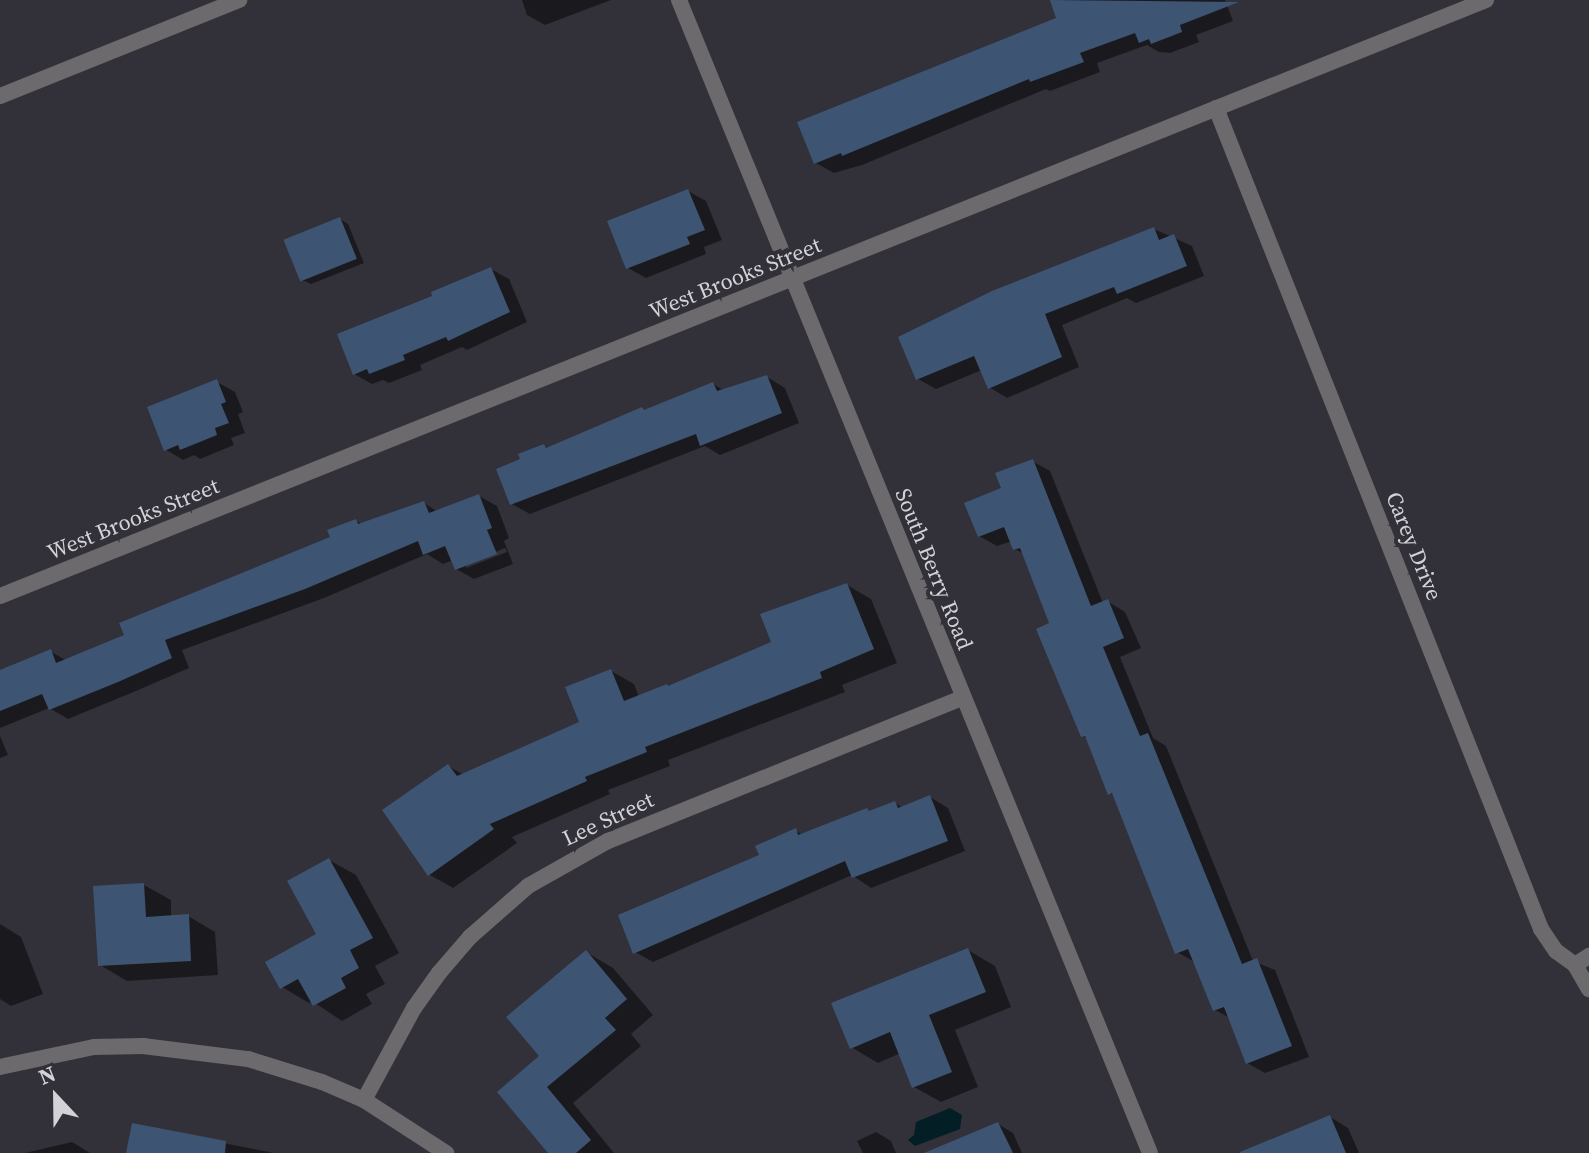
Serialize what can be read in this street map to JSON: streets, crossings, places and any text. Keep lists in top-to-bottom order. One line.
{"streets":{"street":["West Brooks Street","Carey Drive","South Berry Road","Lee Street"]},"crossings":[["West Brooks Street","Carey Drive"],["West Brooks Street","South Berry Road"],["South Berry Road","Lee Street"]],"north":"top"}
